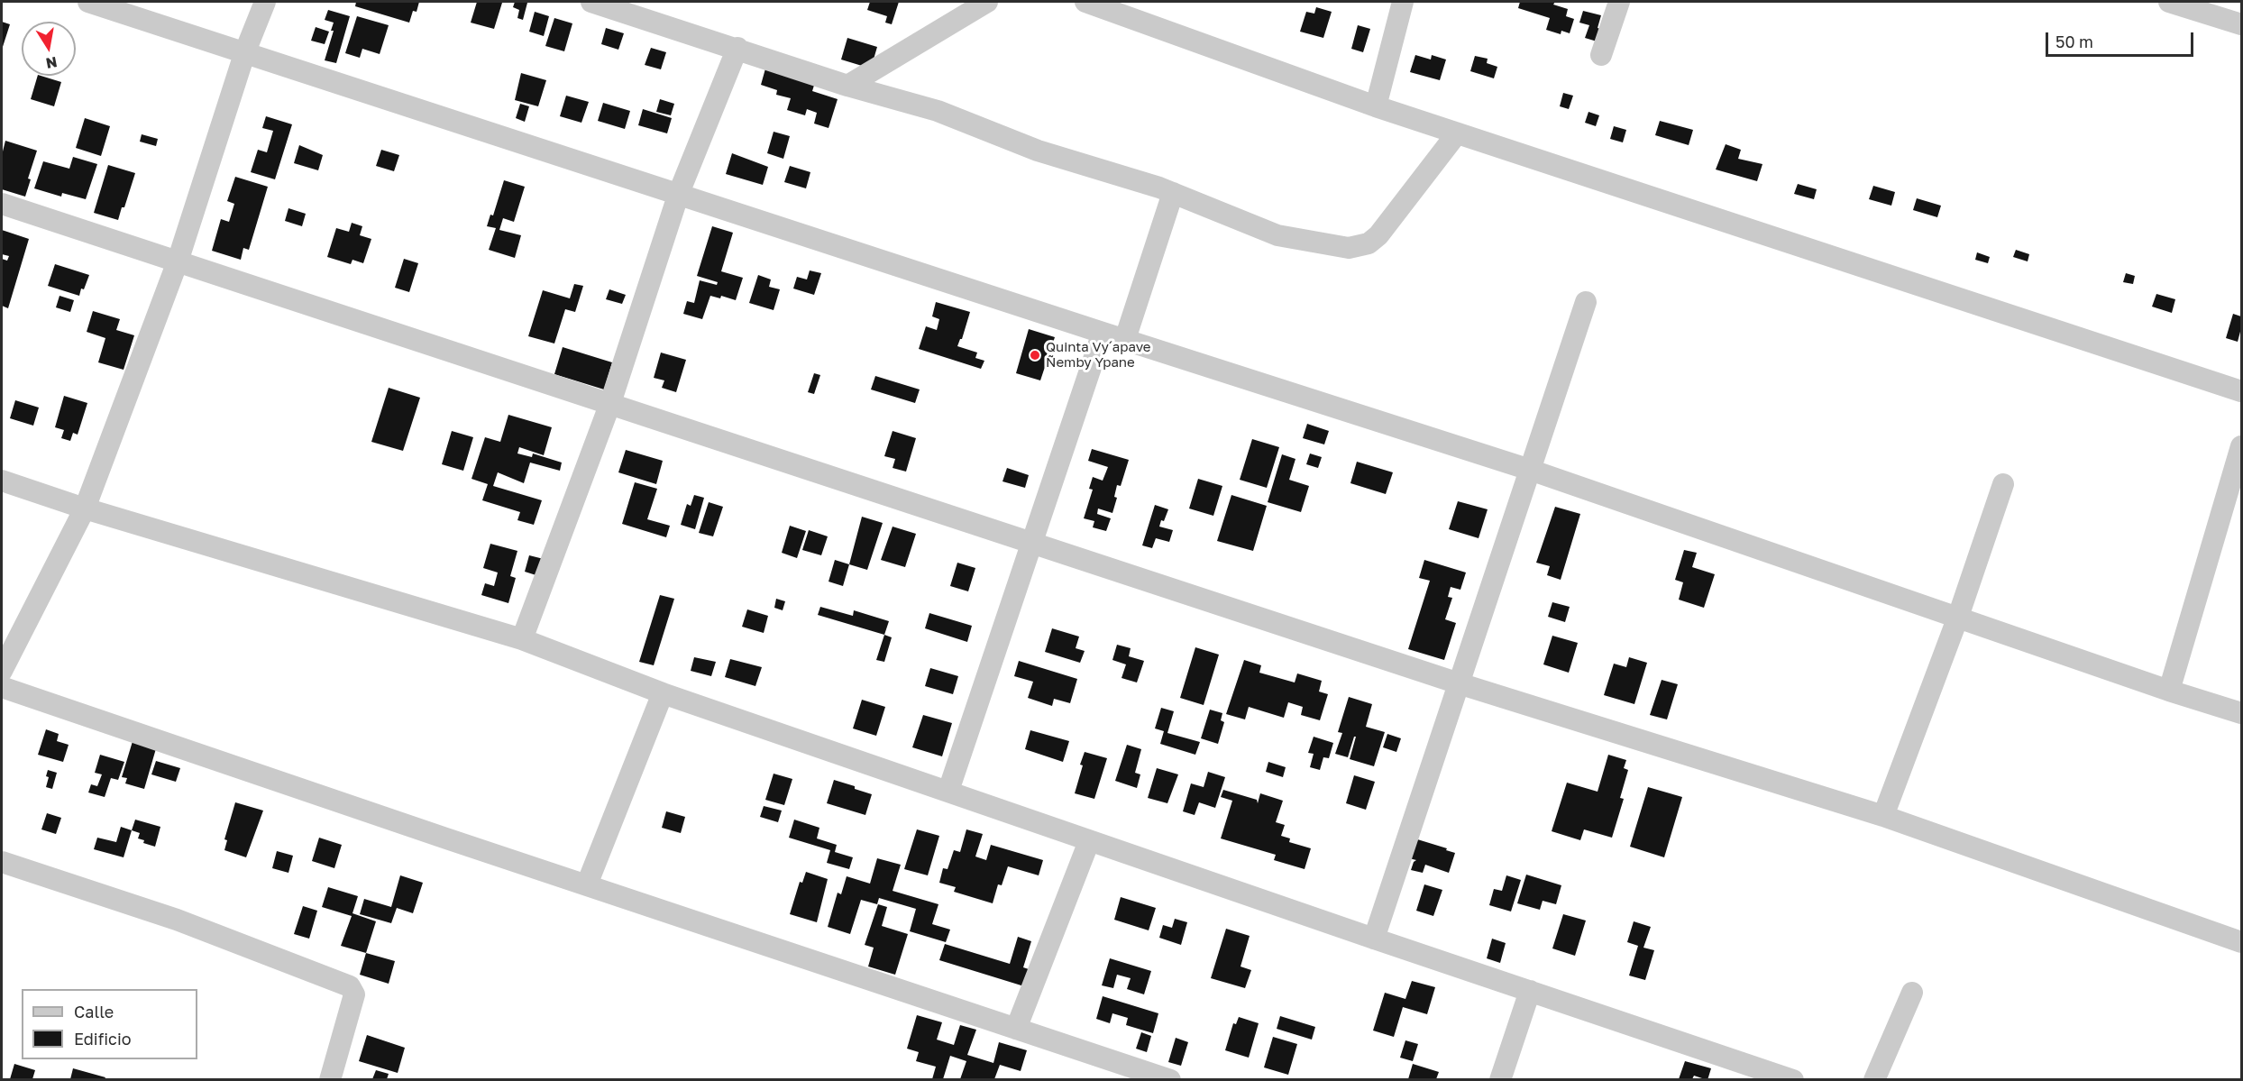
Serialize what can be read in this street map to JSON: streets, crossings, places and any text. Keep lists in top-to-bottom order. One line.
{"places":["Quinta Vy´apave Ñemby Ypane"],"legend":["Calle","Edificio"],"scale_bar":"50 m","north":"bottom"}
